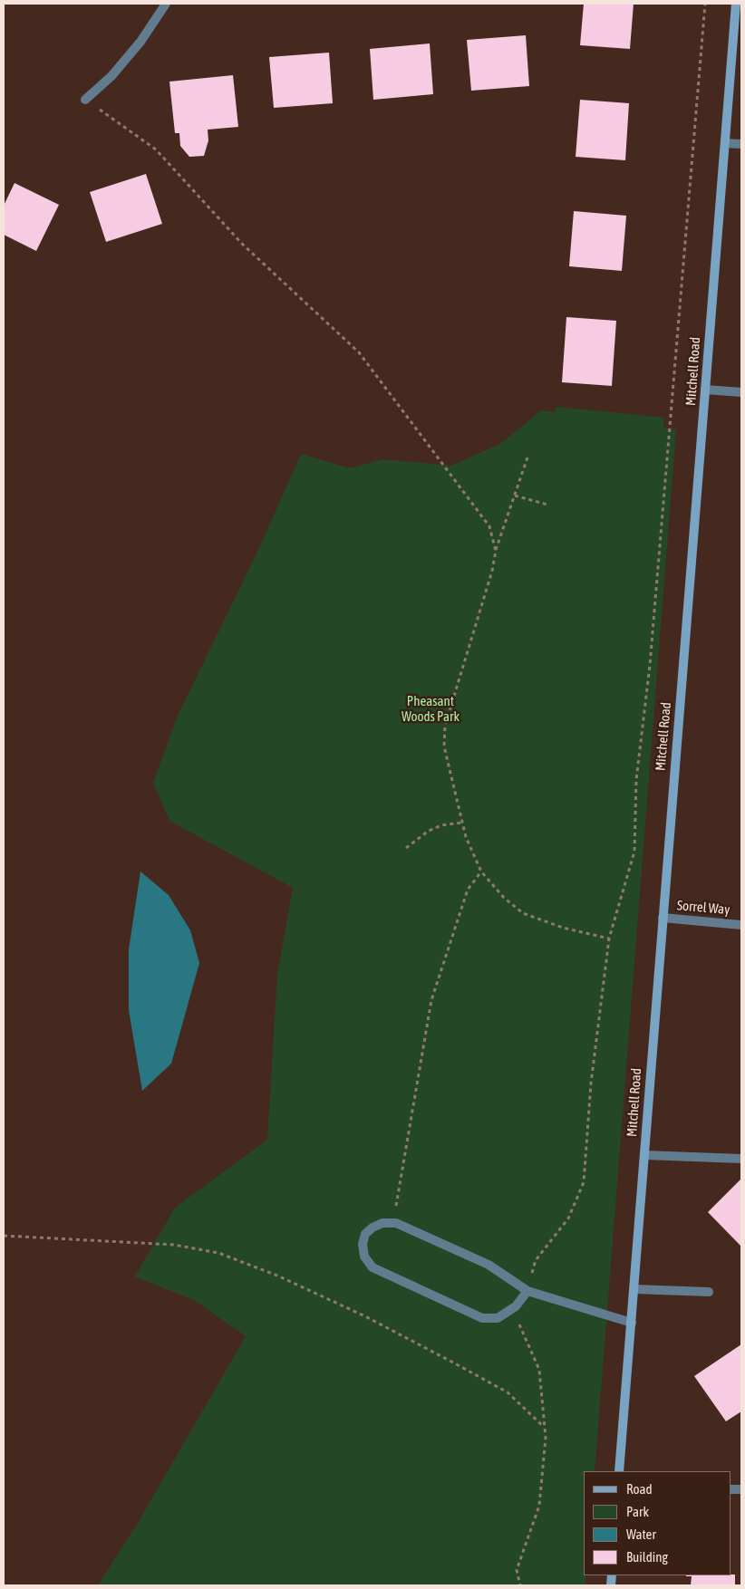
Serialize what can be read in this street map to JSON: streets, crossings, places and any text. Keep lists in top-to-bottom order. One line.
{"streets":{"main road":["Mitchell Road"],"street":["Sorrel Way"]},"crossings":[["Mitchell Road","Sorrel Way"]],"parks":["Pheasant Woods Park"],"legend":["Road","Park","Water","Building"]}
